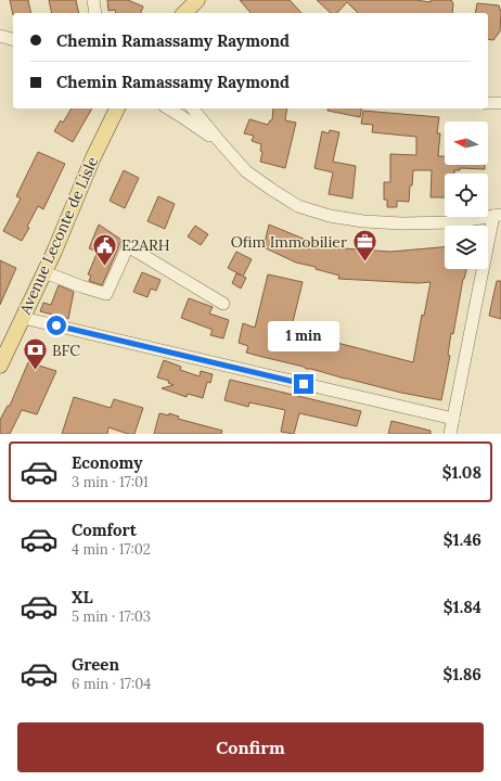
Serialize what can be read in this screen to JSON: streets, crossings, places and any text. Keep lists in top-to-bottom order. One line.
{"streets":{"main road":["Avenue Leconte de Lisle"]},"places":{"office":["Ofim Immobilier"],"public building":["E2ARH"],"bank":["BFC"]},"north":"left","page":{"banner":["Chemin Ramassamy Raymond","Chemin Ramassamy Raymond"],"bubble":"1 min","list":[{"name":"Economy","note":"3 min · 17:01","value":"$1.08"},{"name":"Comfort","note":"4 min · 17:02","value":"$1.46"},{"name":"XL","note":"5 min · 17:03","value":"$1.84"},{"name":"Green","note":"6 min · 17:04","value":"$1.86"}],"buttons":"Confirm"}}
